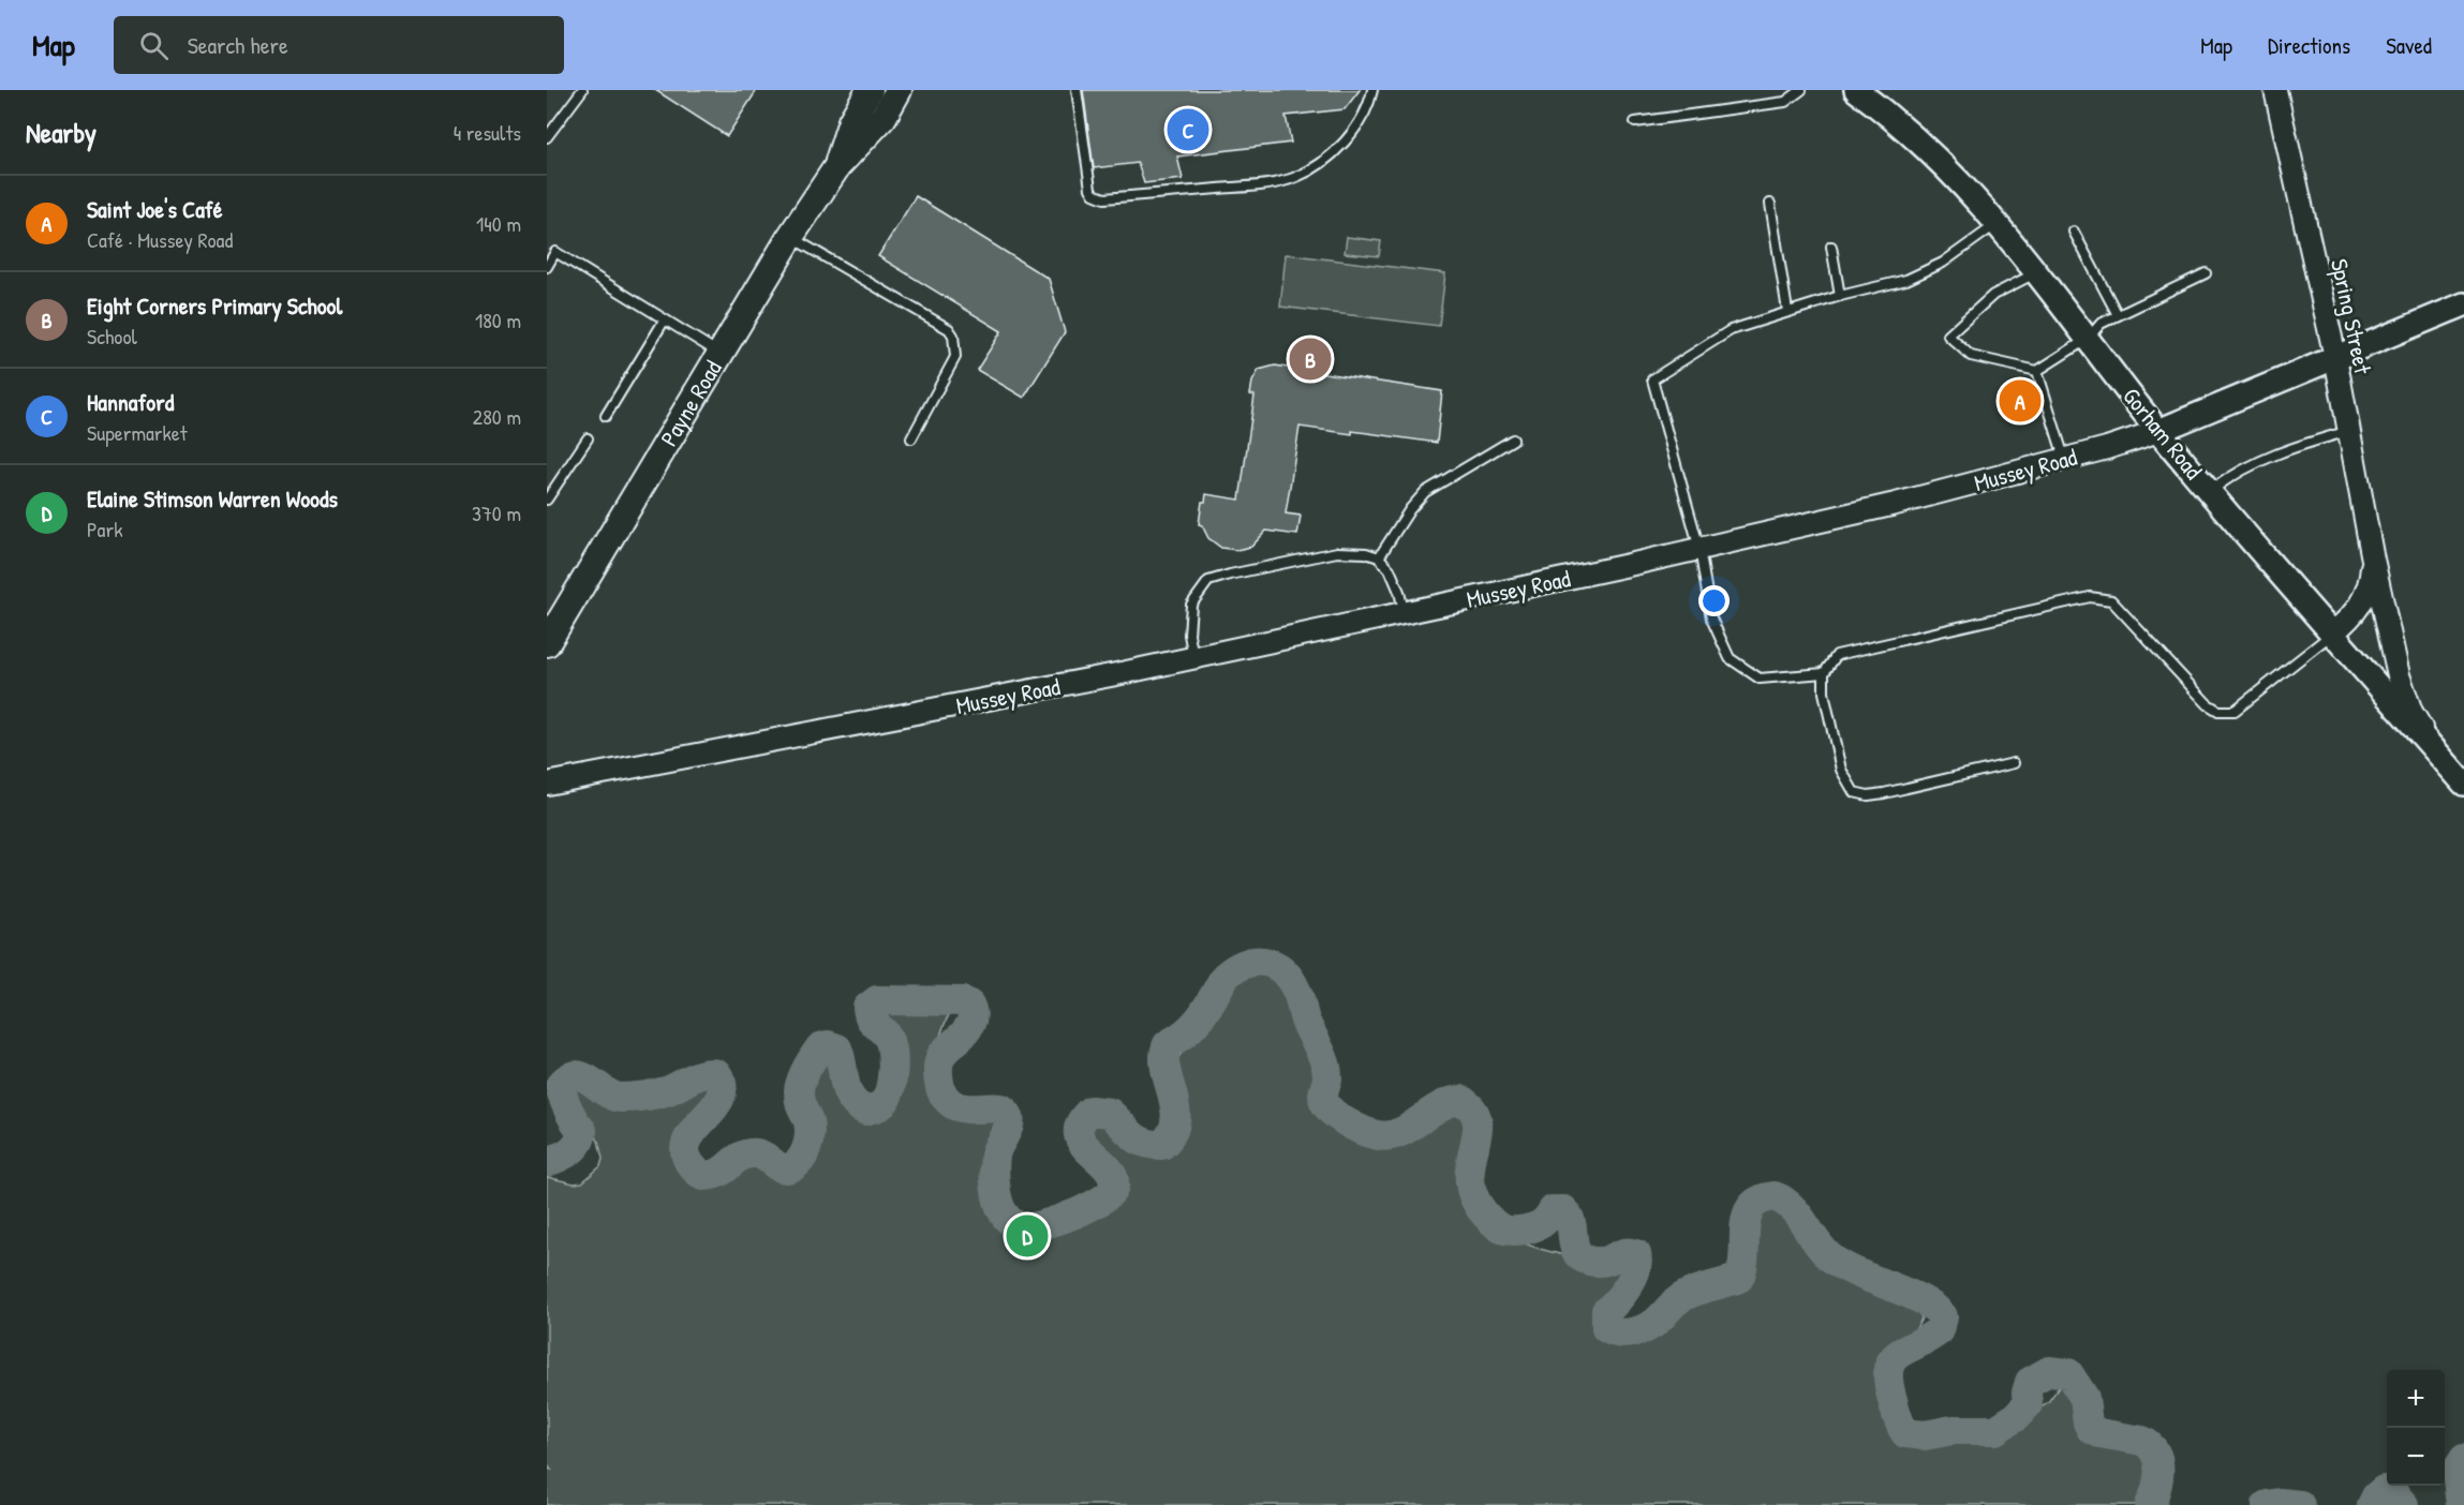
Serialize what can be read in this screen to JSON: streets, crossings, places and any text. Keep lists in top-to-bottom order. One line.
{"streets":{"main road":["Payne Road","Gorham Road","Mussey Road"],"street":["Spring Street"]},"crossings":[["Spring Street","Gorham Road"],["Spring Street","Mussey Road"],["Gorham Road","Mussey Road"]],"page":{"header":"Map","search":"Search here","nav":["Map","Directions","Saved"],"heading":["Nearby","4 results"],"pins":["C","B","A","D"],"list":[{"mark":"A","name":"Saint Joe's Café","note":"Café · Mussey Road","value":"140 m"},{"mark":"B","name":"Eight Corners Primary School","note":"School","value":"180 m"},{"mark":"C","name":"Hannaford","note":"Supermarket","value":"280 m"},{"mark":"D","name":"Elaine Stimson Warren Woods","note":"Park","value":"370 m"}],"map_buttons":["+","−"]}}
